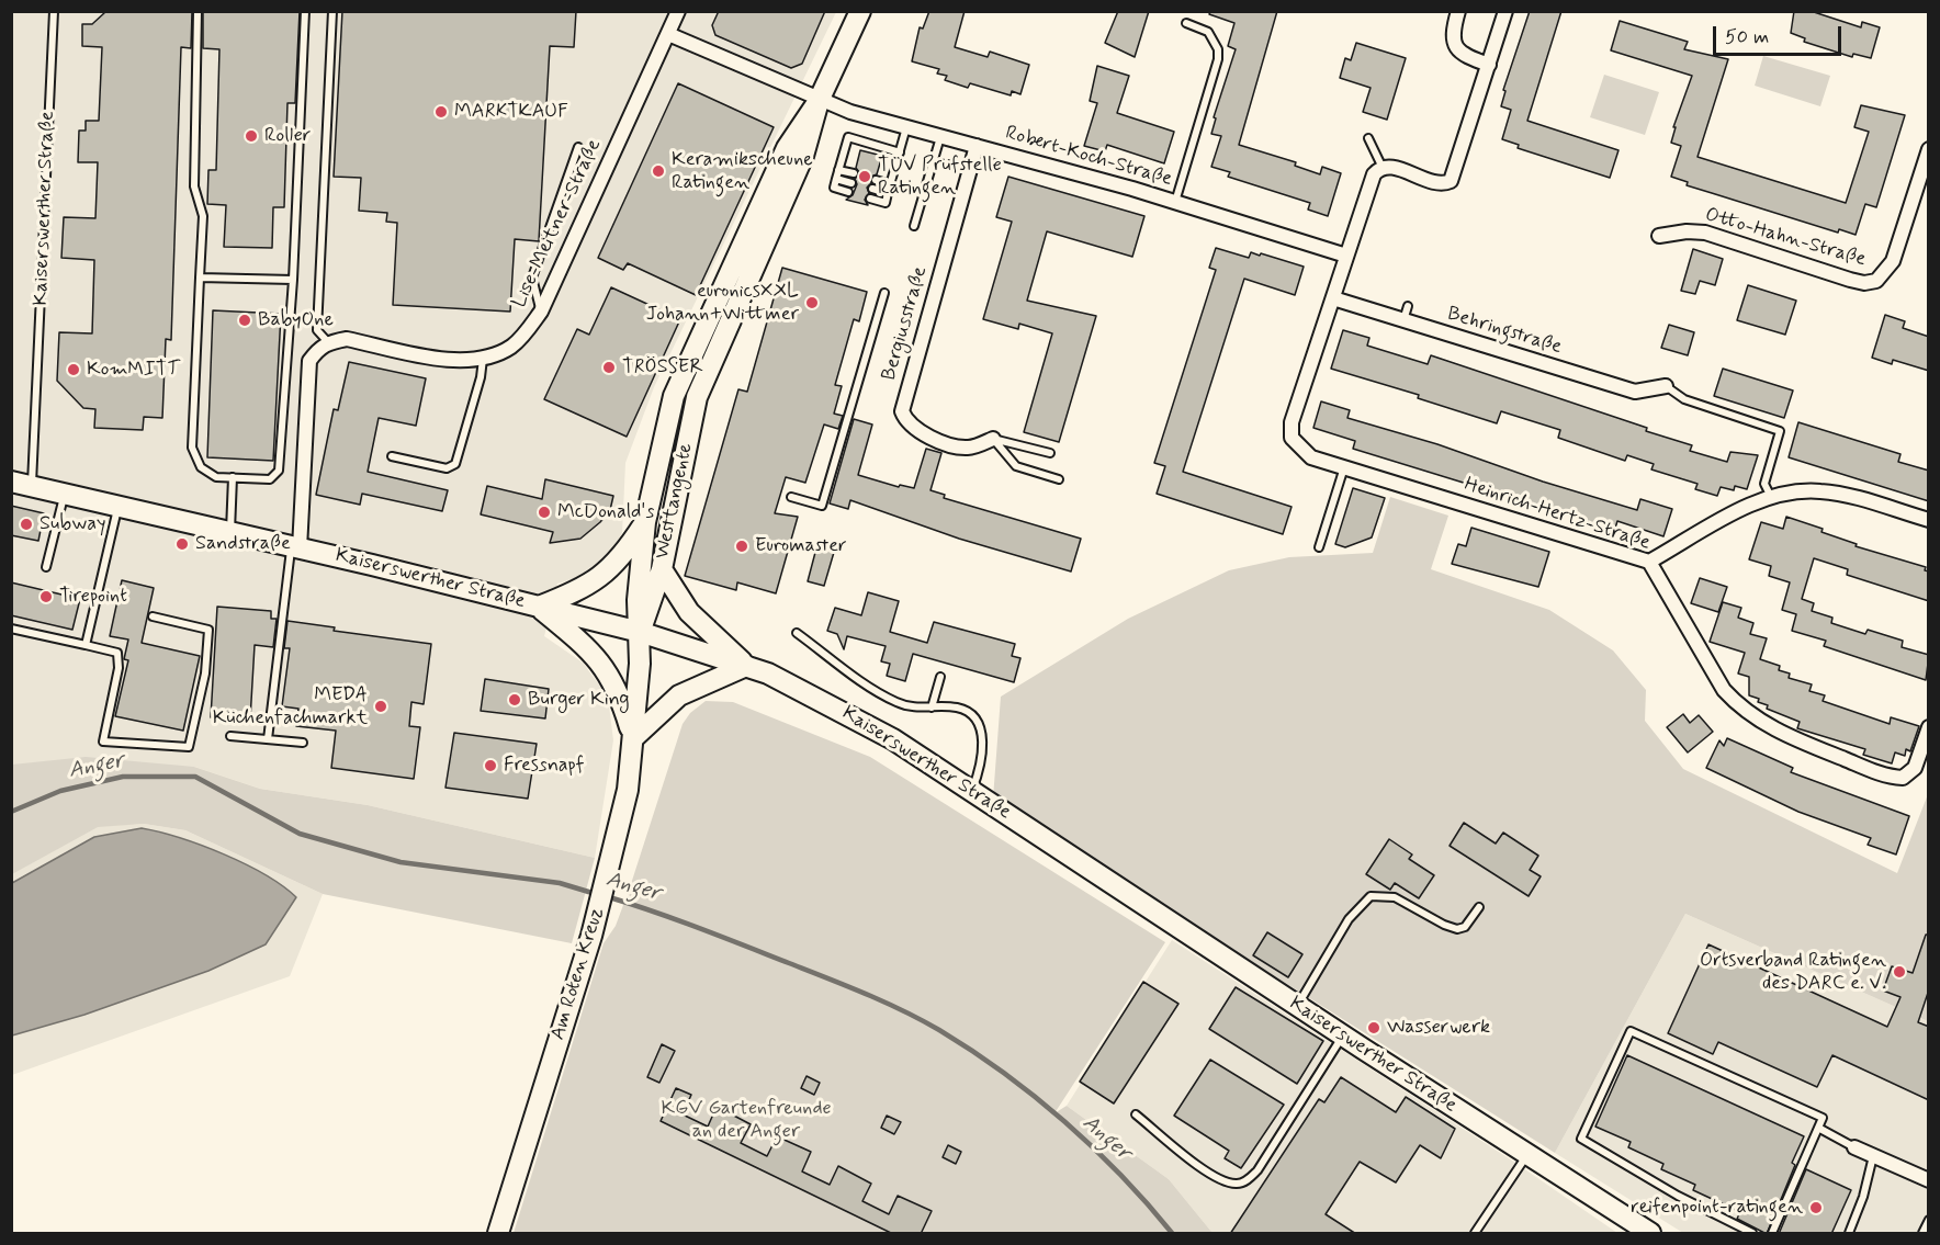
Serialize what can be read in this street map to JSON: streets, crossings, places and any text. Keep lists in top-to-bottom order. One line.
{"streets":{"street":["Robert-Koch-Straße","Kaiserswerther Straße","Lise-Meitner-Straße","Otto-Hahn-Straße","Bergiusstraße","Behringstraße","Westtangente","Heinrich-Hertz-Straße","Am Roten Kreuz"]},"crossings":[["Robert-Koch-Straße","Bergiusstraße"],["Robert-Koch-Straße","Westtangente"],["Robert-Koch-Straße","Heinrich-Hertz-Straße"],["Kaiserswerther Straße","Westtangente"],["Kaiserswerther Straße","Am Roten Kreuz"],["Behringstraße","Heinrich-Hertz-Straße"],["Westtangente","Am Roten Kreuz"]],"water":["Anger"],"parks":["KGV Gartenfreunde an der Anger"],"places":["MARKTKAUF","Roller","Keramikscheune Ratingen","TÜV Prüfstelle Ratingen","euronicsXXL Johann+Wittmer","BabyOne","TRÖSSER","KomMITT","McDonald's","Subway","Sandstraße","Euromaster","Tirepoint","Burger King","MEDA Küchenfachmarkt","Fressnapf","Ortsverband Ratingen des DARC e. V.","Wasserwerk","reifenpoint-ratingen"],"scale_bar":"50 m"}
